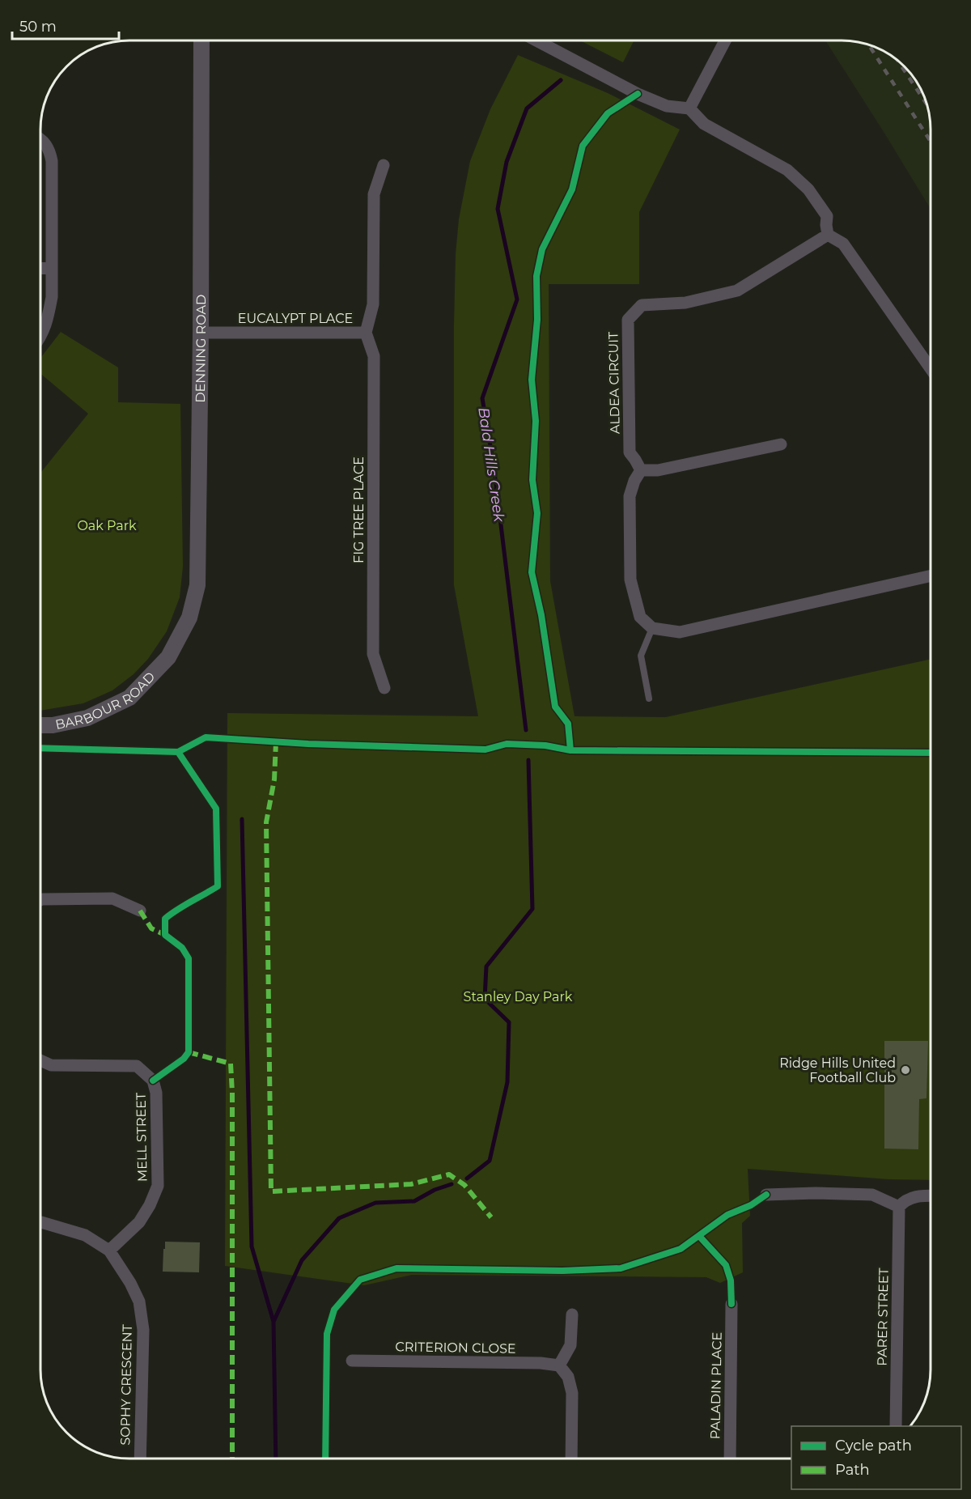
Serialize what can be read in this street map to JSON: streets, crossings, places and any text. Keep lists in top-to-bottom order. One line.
{"streets":{"street":["EUCALYPT PLACE","DENNING ROAD","ALDEA CIRCUIT","FIG TREE PLACE","BARBOUR ROAD","MELL STREET","PARER STREET","CRITERION CLOSE","SOPHY CRESCENT","PALADIN PLACE"]},"crossings":[["EUCALYPT PLACE","DENNING ROAD"],["EUCALYPT PLACE","FIG TREE PLACE"],["DENNING ROAD","BARBOUR ROAD"],["MELL STREET","SOPHY CRESCENT"]],"water":["Bald Hills Creek"],"parks":["Oak Park","Stanley Day Park"],"places":["Ridge Hills United Football Club"],"legend":["Cycle path","Path"],"scale_bar":"50 m"}
